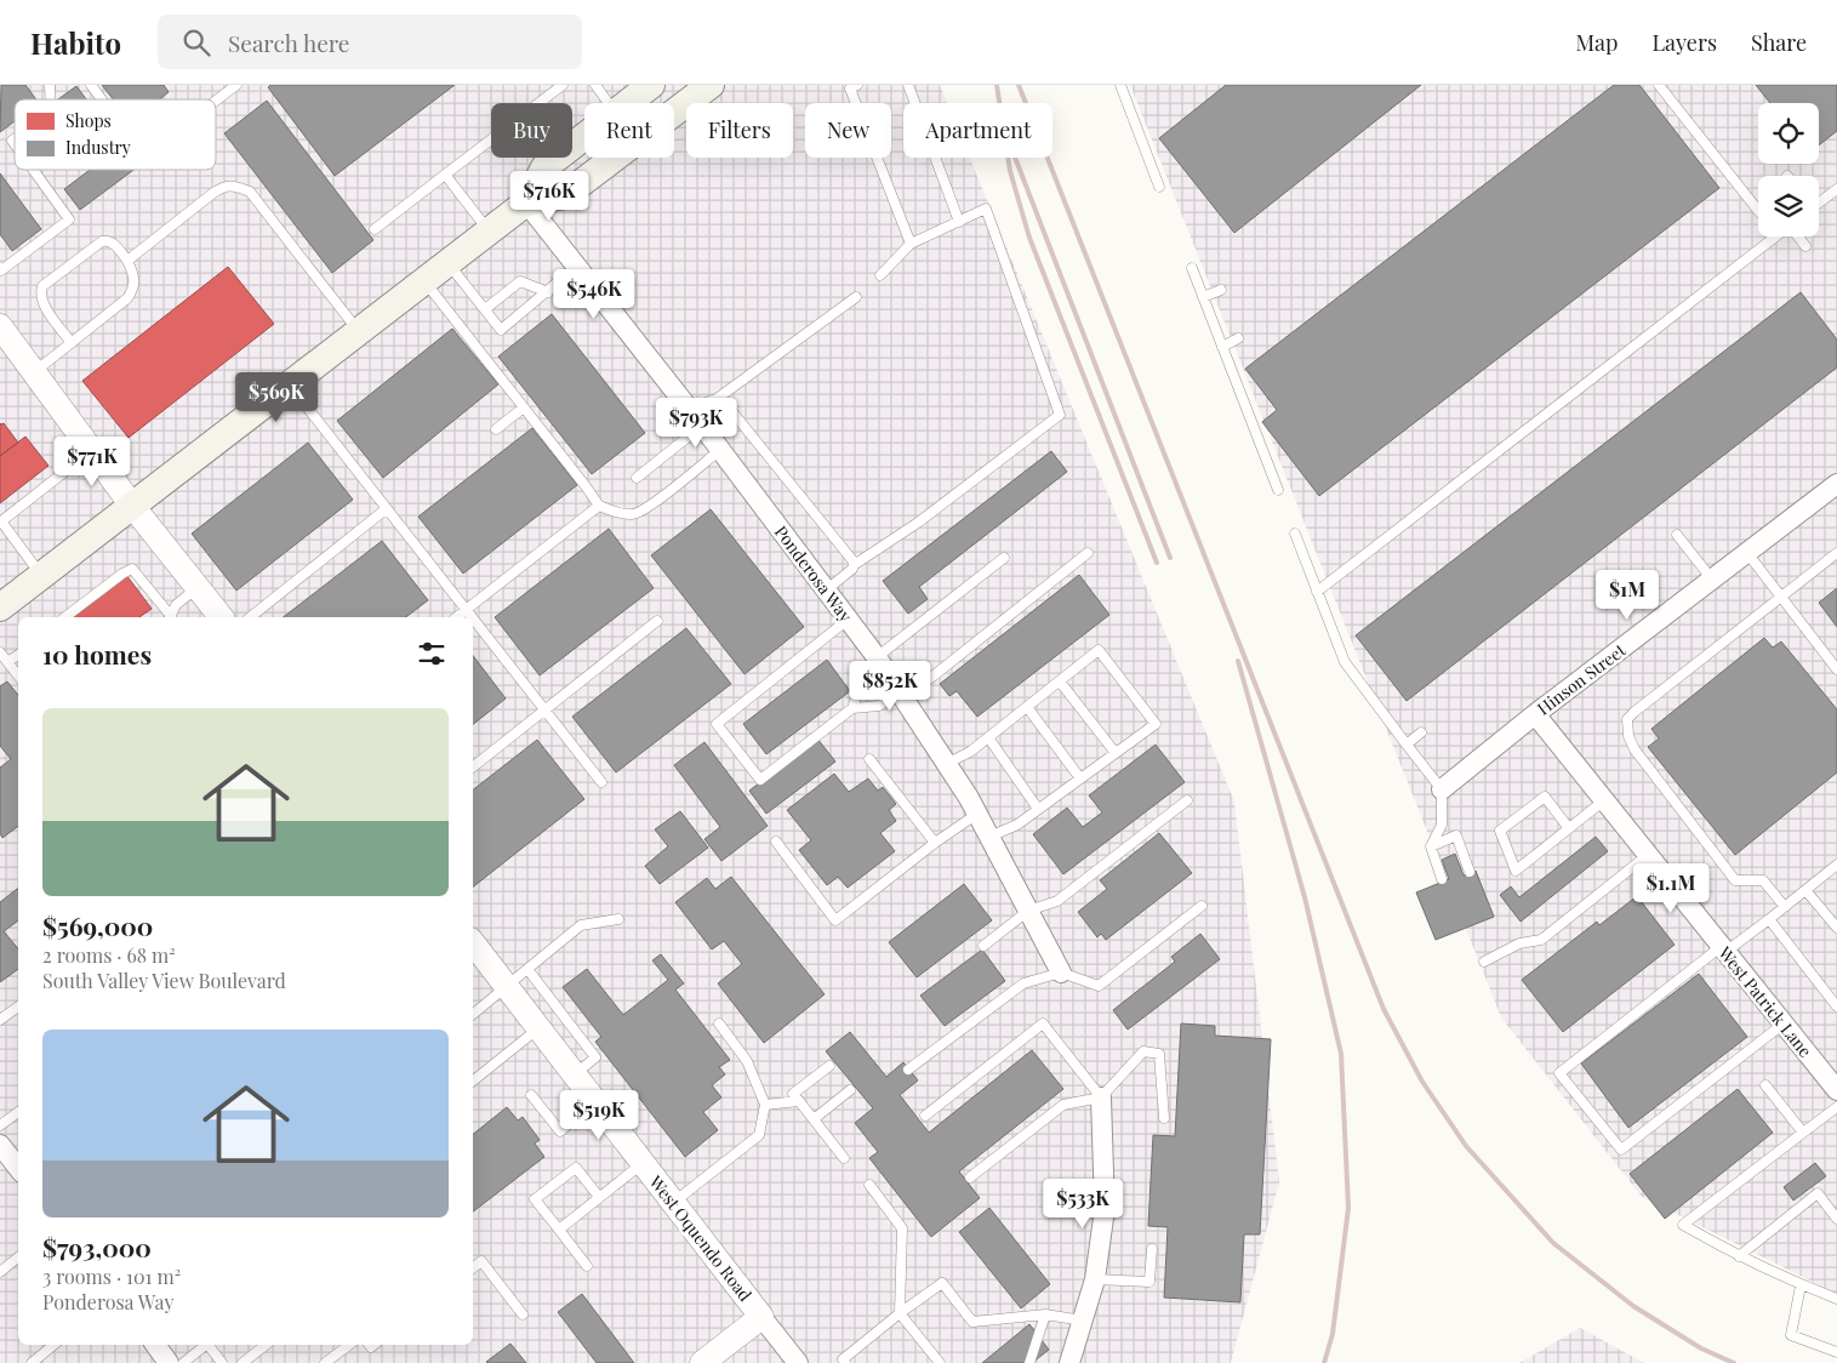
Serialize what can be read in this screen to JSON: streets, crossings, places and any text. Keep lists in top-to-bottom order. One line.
{"streets":{"street":["Ponderosa Way","Hinson Street","West Patrick Lane","West Oquendo Road"]},"crossings":[["Hinson Street","West Patrick Lane"]],"legend":["Shops","Industry"],"page":{"header":"Habito","search":"Search here","nav":["Map","Layers","Share"],"chip":["Buy","Rent","Filters","New","Apartment"],"price":["$716K","$546K","$569K","$793K","$771K","$1M","$852K","$1.1M","$519K","$533K"],"heading":"10 homes","list":[{"name":"$569,000","note":"2 rooms · 68 m² · South Valley View Boulevard"},{"name":"$793,000","note":"3 rooms · 101 m² · Ponderosa Way"}]}}
